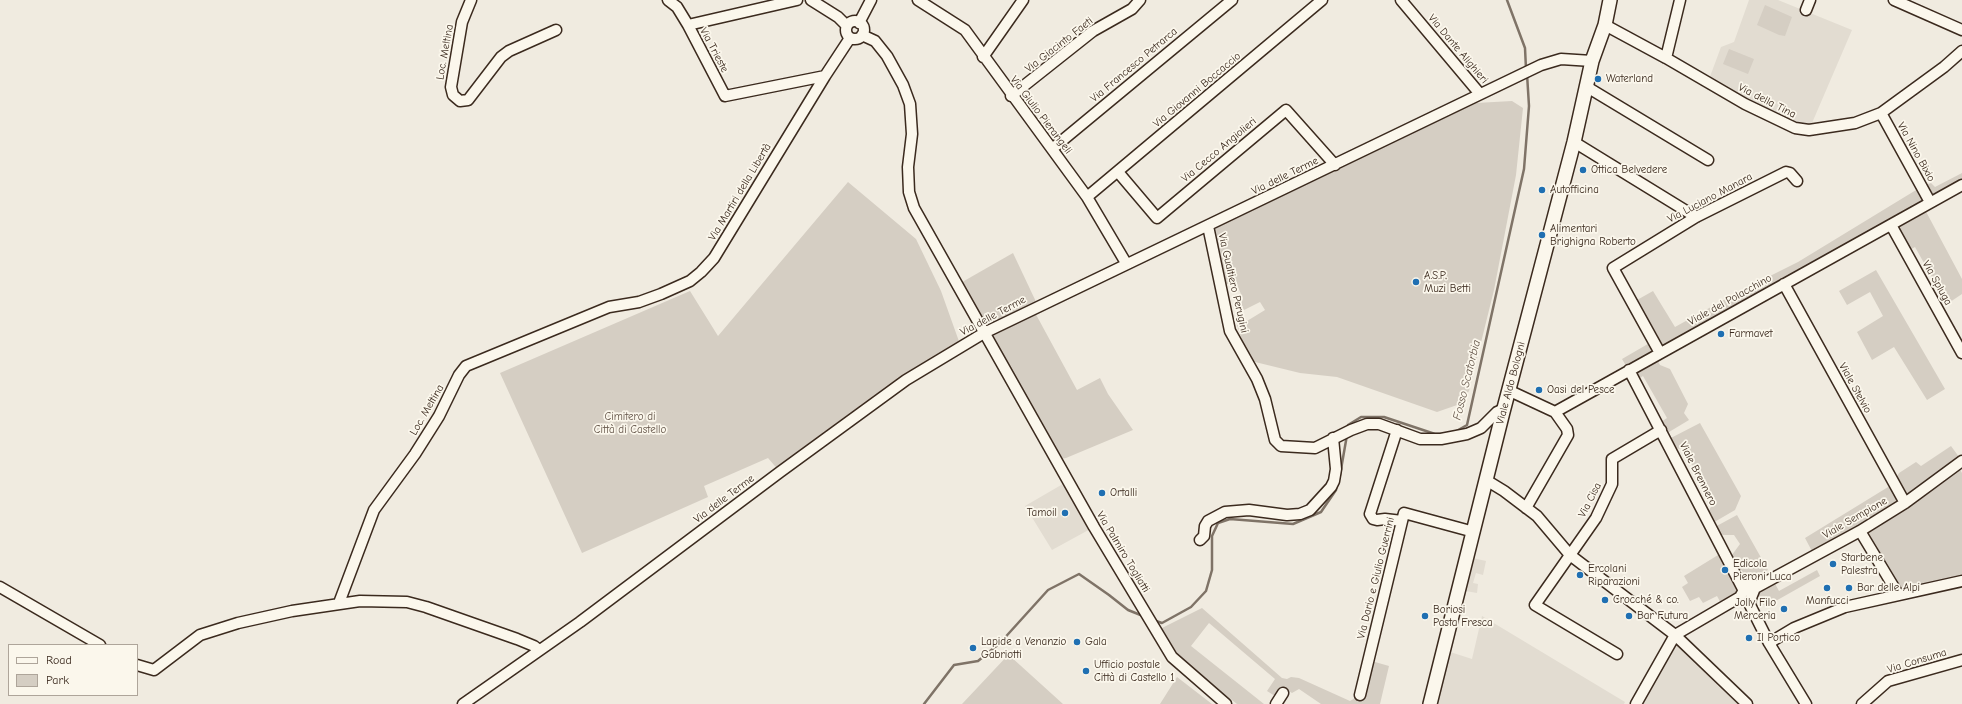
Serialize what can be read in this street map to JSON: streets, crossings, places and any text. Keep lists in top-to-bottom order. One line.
{"streets":{"main road":["Viale Aldo Bologni"],"street":["Via Giacinto Faeti","Via Dante Alighieri","Via Trieste","Loc. Meltina","Via Francesco Petrarca","Via Giovanni Boccaccio","Via della Tina","Via Giulio Pierangeli","Via Cecco Angiolieri","Via Nino Bixio","Via delle Terme","Via Martiri della Libertà","Via Luciano Manara","Via Gualtiero Perugini","Via Spluga","Viale del Polacchino","Viale Stelvio","Viale Brennero","Via Cisa","Viale Sempione","Via Palmiro Togliatti","Via Dario e Giulio Guerrini","Via Consuma"]},"crossings":[["Via Giacinto Faeti","Via Giulio Pierangeli"],["Via Dante Alighieri","Via delle Terme"],["Via Trieste","Via Martiri della Libertà"],["Loc. Meltina","Via Martiri della Libertà"],["Via Francesco Petrarca","Via Giulio Pierangeli"],["Via Giovanni Boccaccio","Via Giulio Pierangeli"],["Via Giovanni Boccaccio","Via Cecco Angiolieri"],["Via della Tina","Via Nino Bixio"],["Via della Tina","Viale Aldo Bologni"],["Via Giulio Pierangeli","Via delle Terme"],["Via Cecco Angiolieri","Via delle Terme"],["Via Nino Bixio","Viale del Polacchino"],["Via delle Terme","Via Gualtiero Perugini"],["Via delle Terme","Viale Aldo Bologni"],["Via delle Terme","Via Palmiro Togliatti"],["Via Martiri della Libertà","Via Palmiro Togliatti"],["Via Luciano Manara","Viale del Polacchino"],["Via Gualtiero Perugini","Viale Aldo Bologni"],["Via Spluga","Viale del Polacchino"],["Viale del Polacchino","Viale Stelvio"],["Viale del Polacchino","Viale Brennero"],["Viale Aldo Bologni","Via Dario e Giulio Guerrini"],["Viale Stelvio","Viale Sempione"],["Viale Brennero","Via Cisa"],["Viale Brennero","Viale Sempione"]],"water":["Fosso Scatorbia"],"parks":["Cimitero di Città di Castello"],"places":["Waterland","Ottica Belvedere","Autofficina","Alimentari Brighigna Roberto","A.S.P. Muzi Betti","Farmavet","Oasi del Pesce","Ortalli","Tamoil","Starbene Palestra","Edicola Pieroni Luca","Ercolani Riparazioni","Manfucci","Bar delle Alpi","Crocché & co.","Jolly Filo Merceria","Boriosi Pasta Fresca","Bar Futura","Il Portico","Gala","Lapide a Venanzio Gabriotti","Ufficio postale Città di Castello 1"],"legend":["Road","Park"]}
